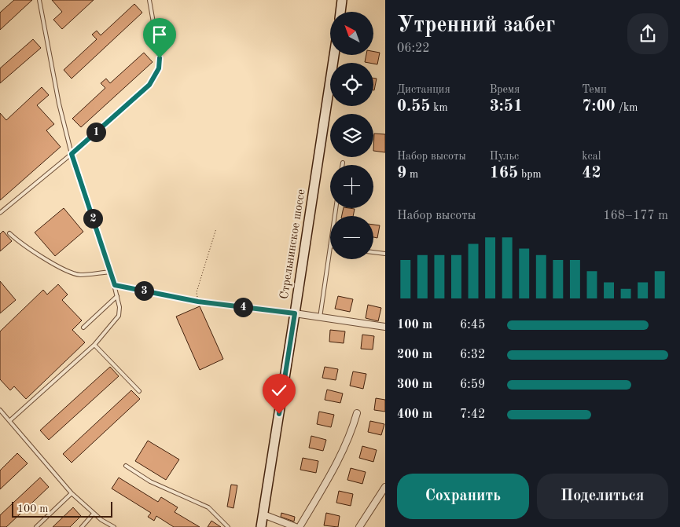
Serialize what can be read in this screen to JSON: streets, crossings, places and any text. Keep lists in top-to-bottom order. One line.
{"streets":{"main road":["Стрельнинское шоссе"]},"scale_bar":"100 m","north":"top left","page":{"heading":["Утренний забег","06:22"],"map_buttons":["+","−"],"stats":[["Дистанция","0.55 km"],["Время","3:51"],["Темп","7:00 /km"],["Набор высоты","9 m"],["Пульс","165 bpm"],["kcal","42"]],"pins":["1","2","3","4"],"chart":["Набор высоты","168–177 m"],"list":[{"name":"100 m","note":"6:45"},{"name":"200 m","note":"6:32"},{"name":"300 m","note":"6:59"},{"name":"400 m","note":"7:42"}],"buttons":["Сохранить","Поделиться"],"scale":"100 m"}}
